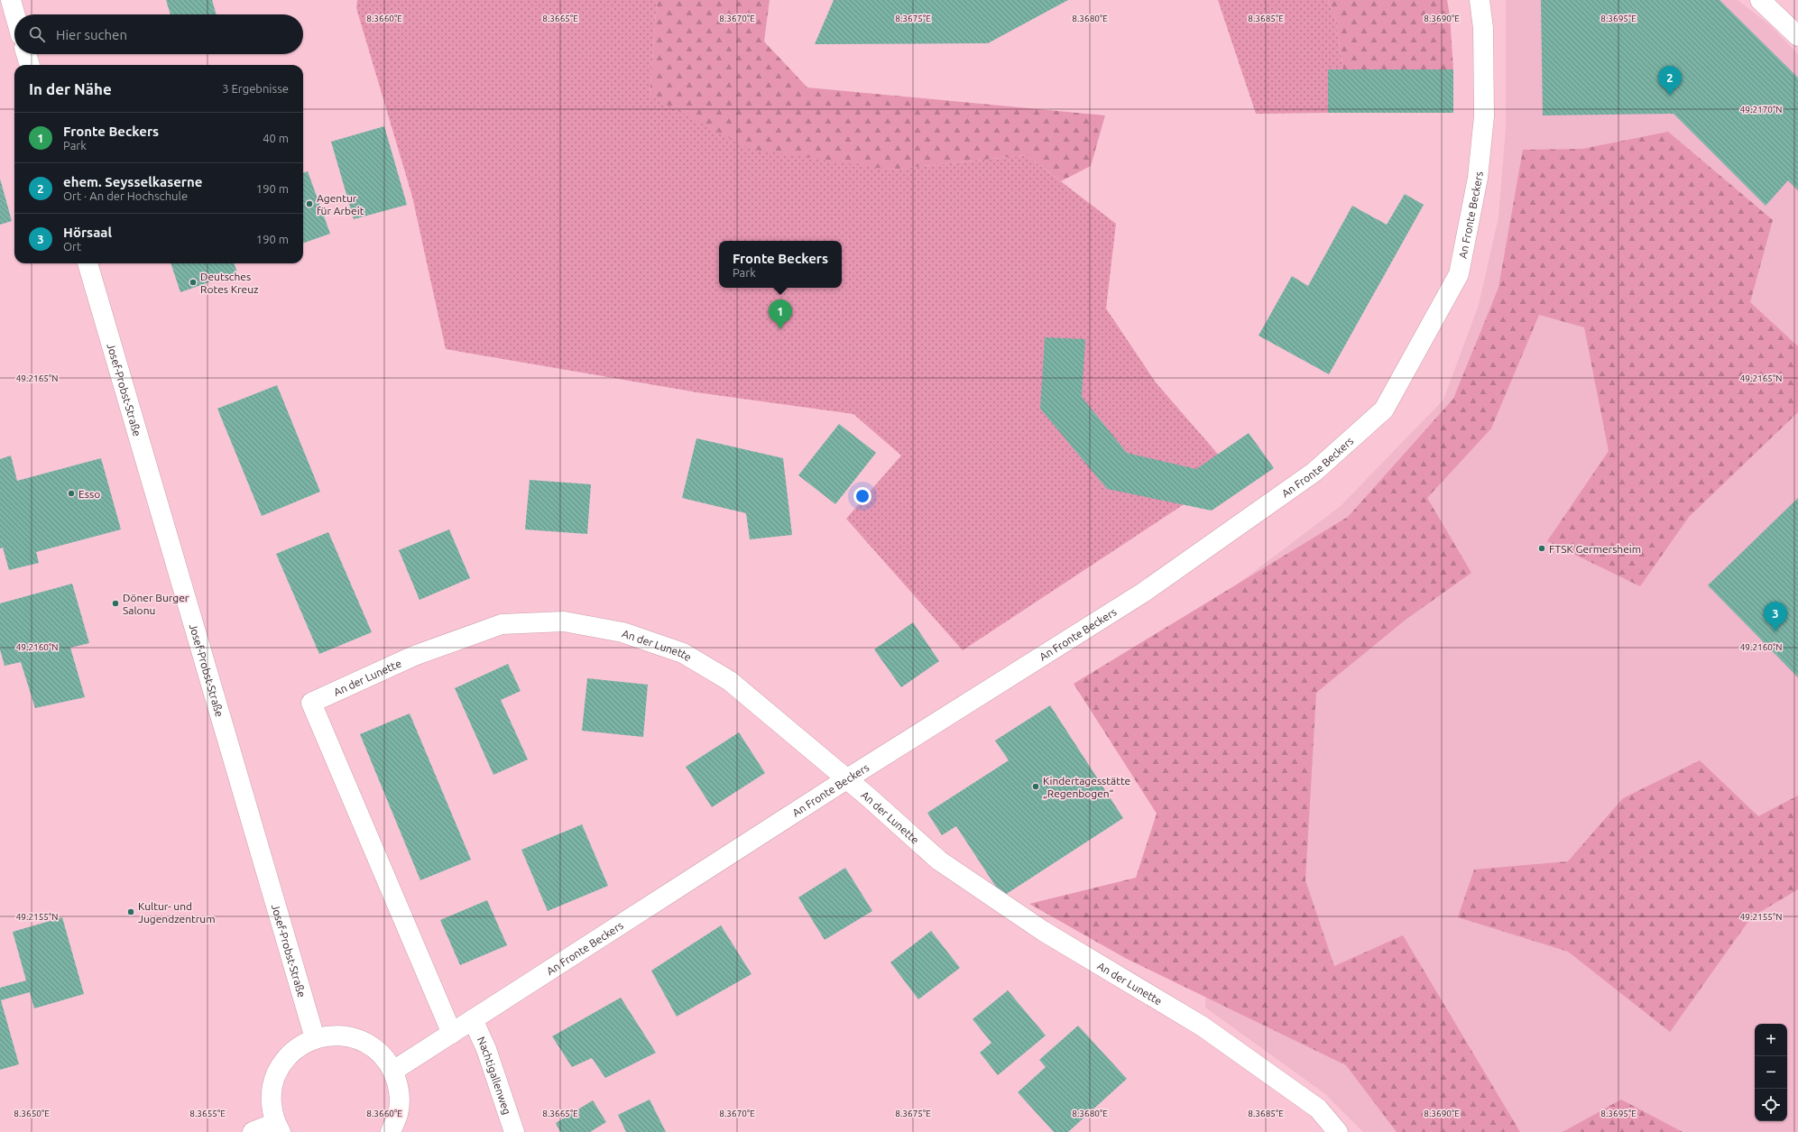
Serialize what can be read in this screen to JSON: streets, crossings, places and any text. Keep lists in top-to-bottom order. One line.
{"streets":{"street":["An Fronte Beckers","Josef-Probst-Straße","An der Lunette","Nachtigallenweg"]},"crossings":[["An Fronte Beckers","An der Lunette"],["An Fronte Beckers","Nachtigallenweg"]],"places":["Agentur für Arbeit","Deutsches Rotes Kreuz","Esso","FTSK Germersheim","Döner Burger Salonu","Kindertagesstätte „Regenbogen“","Kultur- und Jugendzentrum"],"page":{"search":"Hier suchen","heading":["In der Nähe","3 Ergebnisse"],"pins":["2","1","3"],"list":[{"mark":"1","name":"Fronte Beckers","note":"Park","value":"40 m"},{"mark":"2","name":"ehem. Seysselkaserne","note":"Ort · An der Hochschule","value":"190 m"},{"mark":"3","name":"Hörsaal","note":"Ort","value":"190 m"}],"popup":["Fronte Beckers","Park"],"map_buttons":["+","−"]},"coordinates":["8.3660°E","8.3665°E","8.3670°E","8.3675°E","8.3680°E","8.3685°E","8.3690°E","8.3695°E","49.2170°N","49.2165°N","49.2160°N","49.2155°N","8.3650°E","8.3655°E"]}
